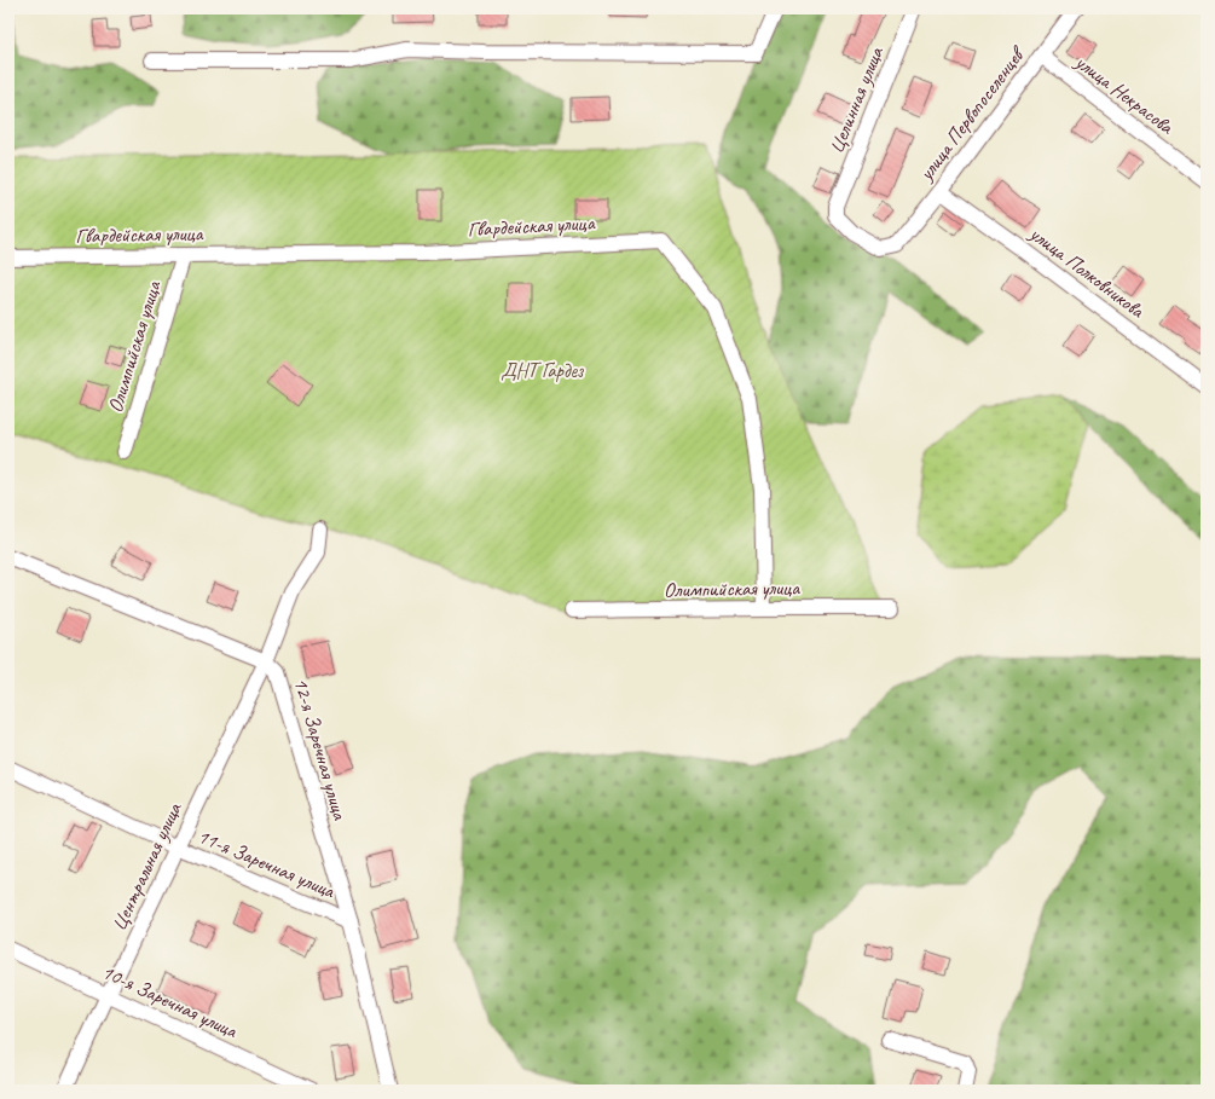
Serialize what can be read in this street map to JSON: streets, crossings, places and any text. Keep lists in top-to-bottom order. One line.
{"streets":{"street":["улица Некрасова","Целинная улица","улица Первопоселенцев","Гвардейская улица","улица Полковникова","Олимпийская улица","12-я Заречная улица","11-я Заречная улица","Центральная улица","10-я Заречная улица"]},"crossings":[["улица Некрасова","улица Первопоселенцев"],["Целинная улица","улица Первопоселенцев"],["улица Первопоселенцев","улица Полковникова"],["Гвардейская улица","Олимпийская улица"],["12-я Заречная улица","11-я Заречная улица"],["12-я Заречная улица","Центральная улица"],["11-я Заречная улица","Центральная улица"],["Центральная улица","10-я Заречная улица"]],"parks":["ДНТ Гардез"]}
